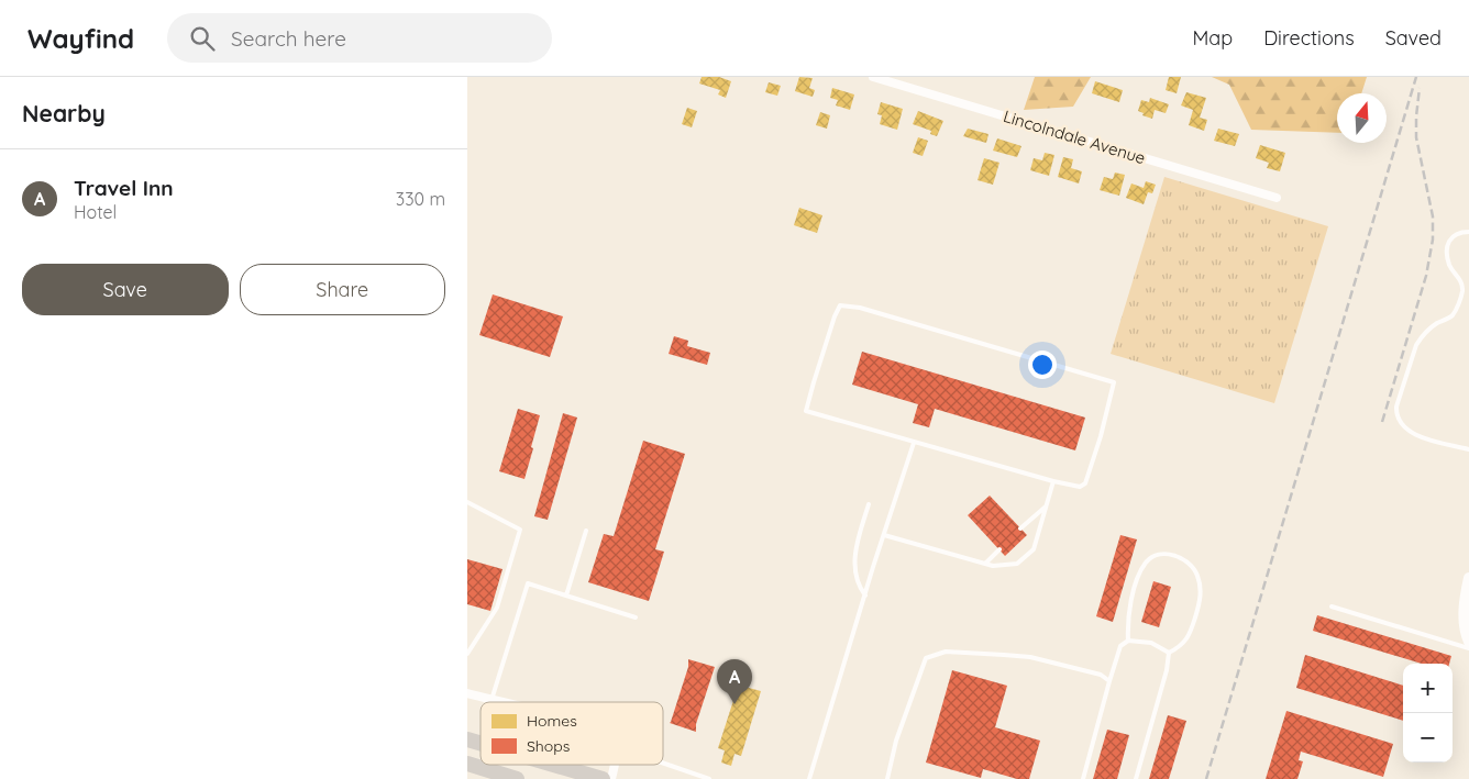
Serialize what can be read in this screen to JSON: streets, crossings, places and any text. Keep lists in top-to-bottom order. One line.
{"streets":{"street":["Lincolndale Avenue"]},"legend":["Homes","Shops"],"north":"top","page":{"header":"Wayfind","search":"Search here","nav":["Map","Directions","Saved"],"heading":"Nearby","list":[{"mark":"A","name":"Travel Inn","note":"Hotel","value":"330 m"}],"buttons":["Save","Share"],"pins":"A","map_buttons":["+","−"]}}
